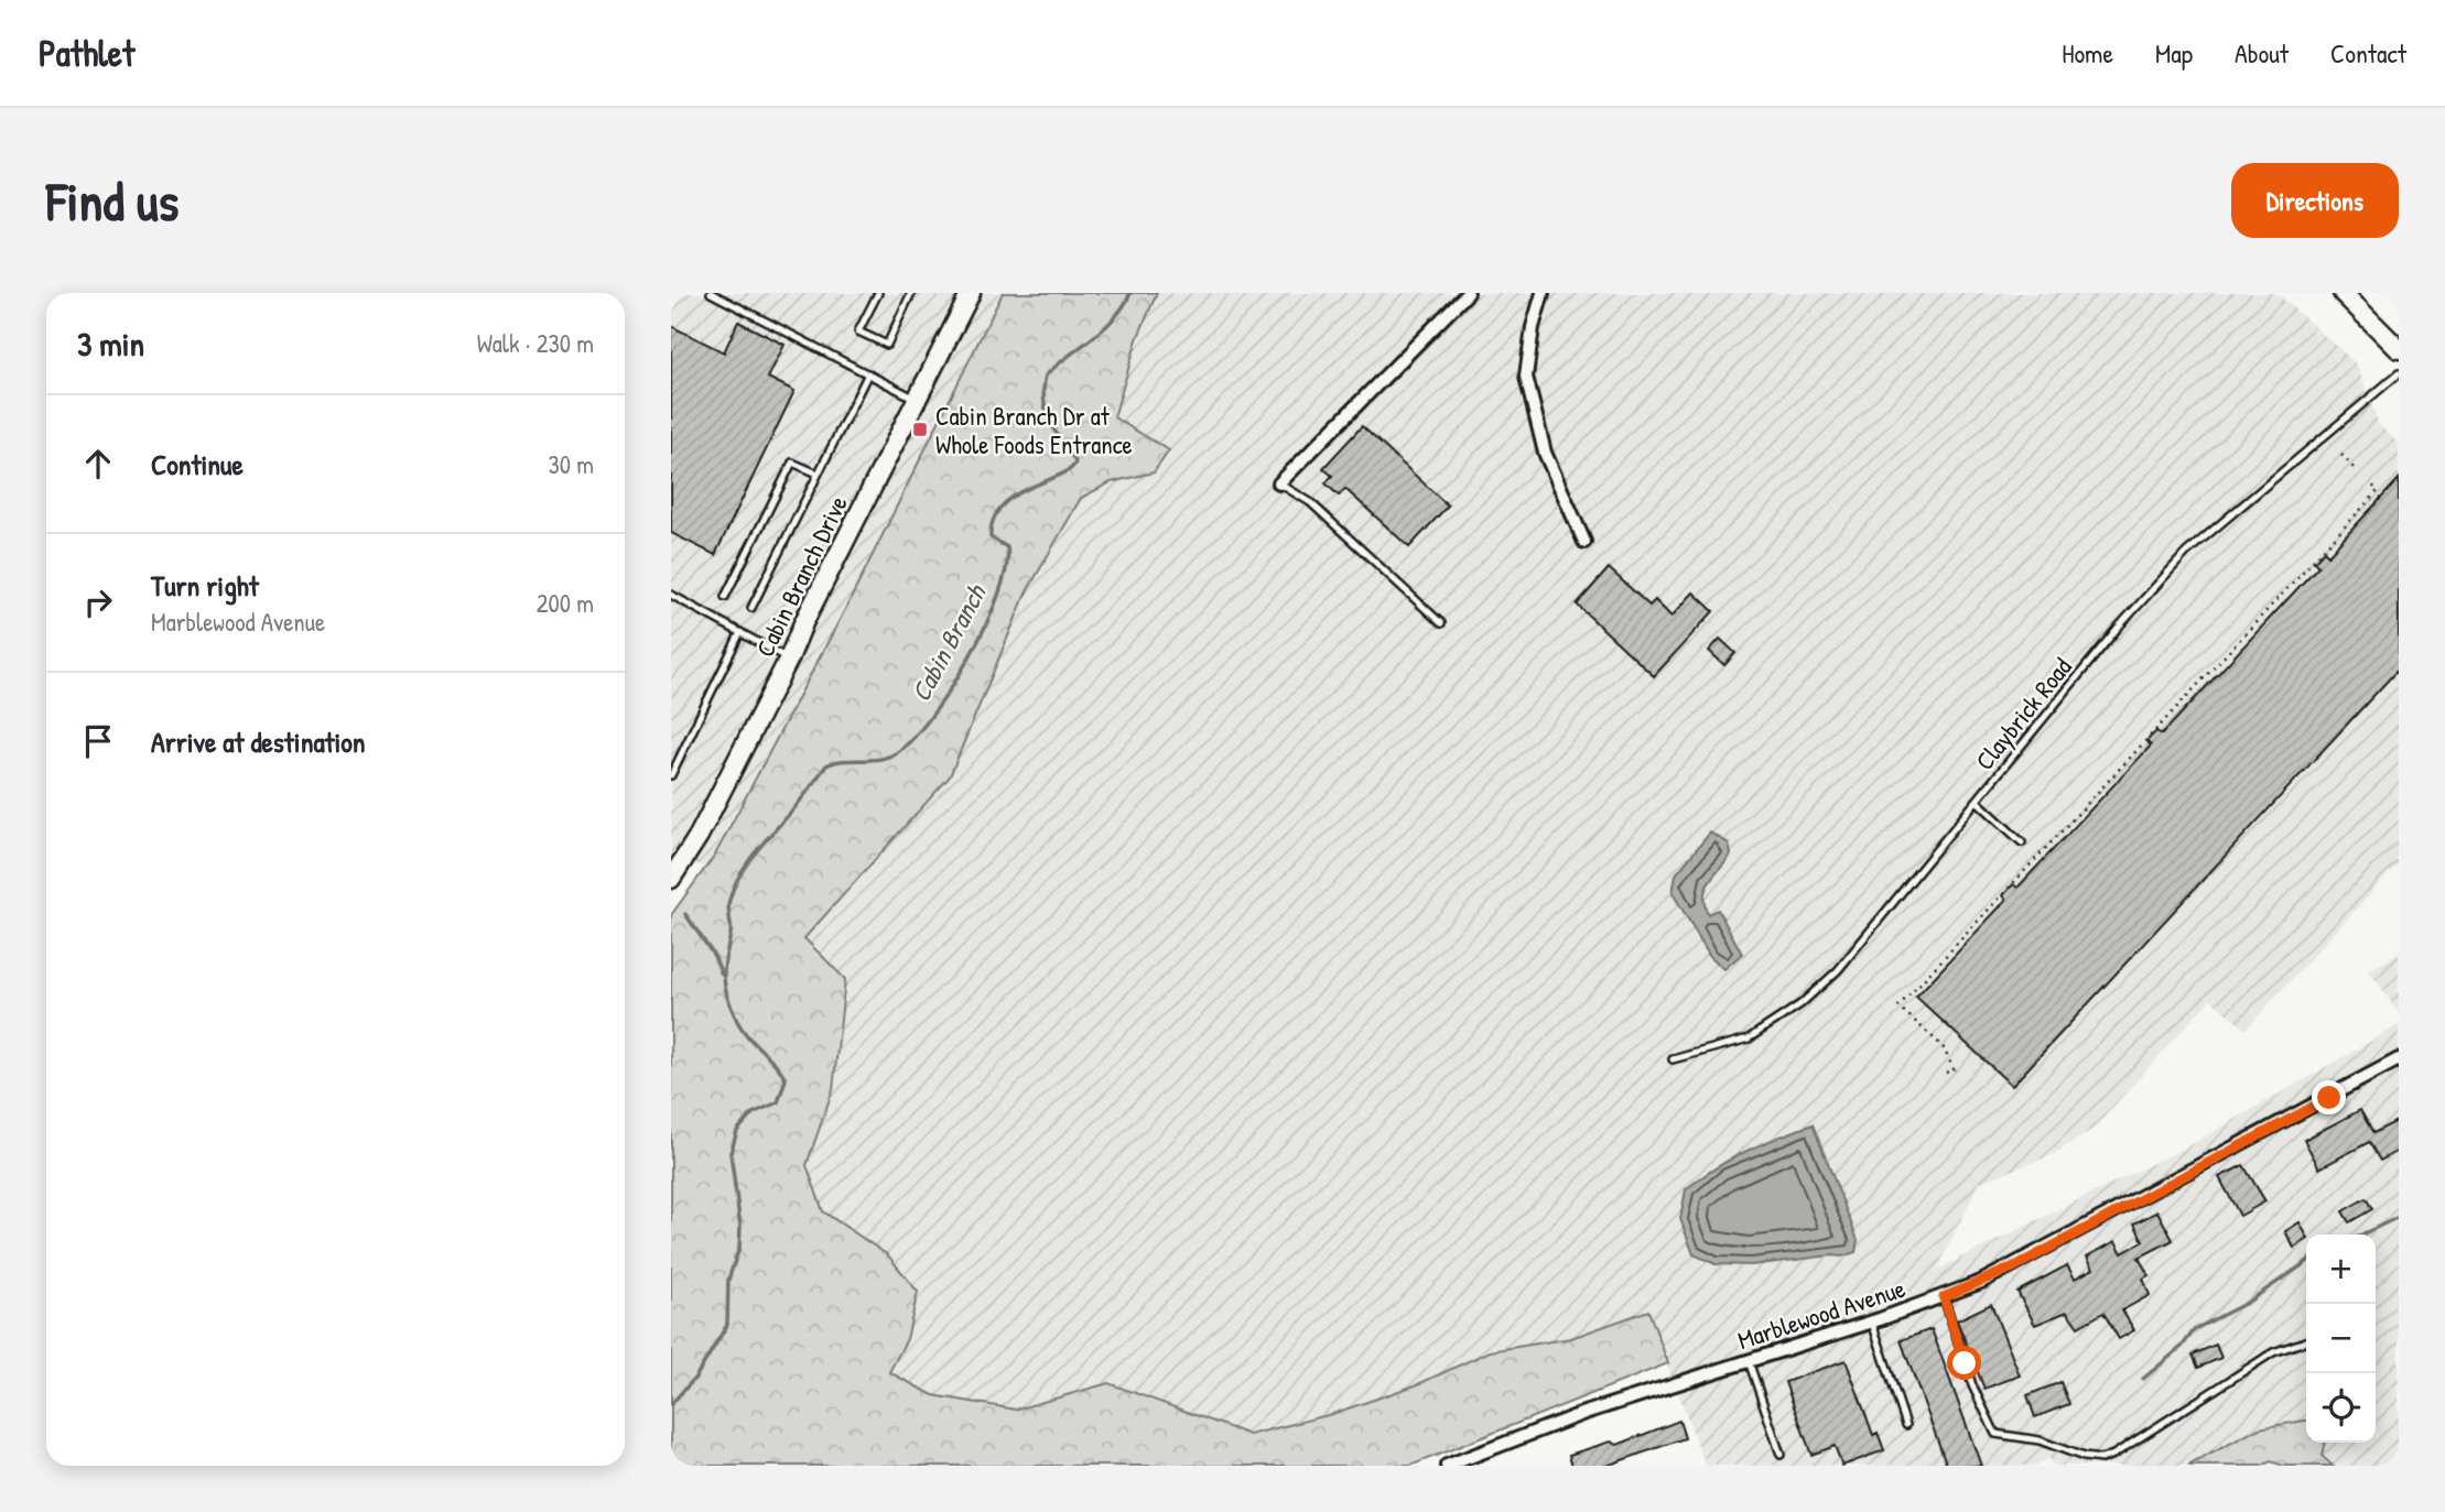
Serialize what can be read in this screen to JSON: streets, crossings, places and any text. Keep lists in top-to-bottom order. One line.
{"streets":{"street":["Cabin Branch Drive","Marblewood Avenue"],"lane":["Claybrick Road"]},"water":["Cabin Branch"],"places":{"transit":["Cabin Branch Dr at Whole Foods Entrance"]},"page":{"header":"Pathlet","nav":["Home","Map","About","Contact"],"buttons":"Directions","title":"Find us","heading":["3 min","Walk · 230 m"],"list":[["Continue","30 m"],["Turn right","Marblewood Avenue","200 m"],"Arrive at destination"],"map_buttons":["+","−"]}}
